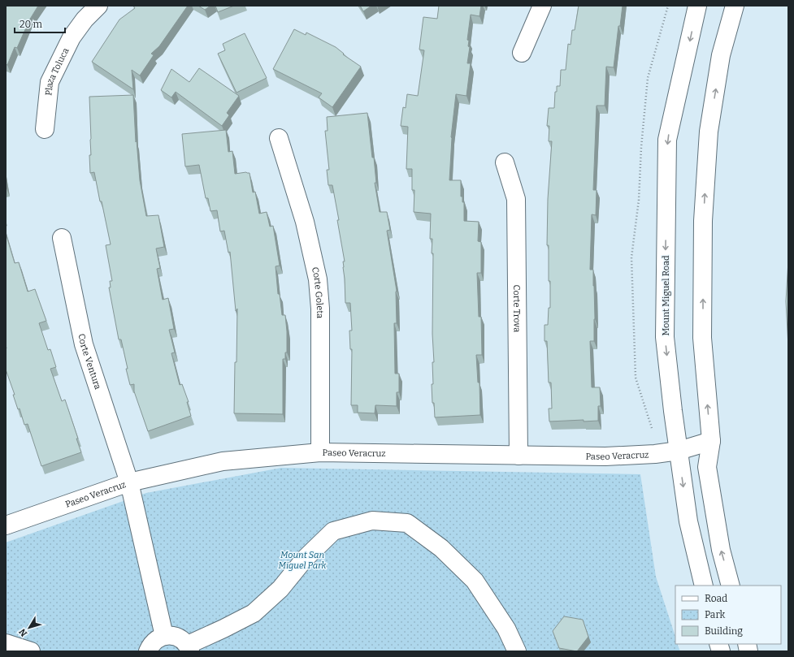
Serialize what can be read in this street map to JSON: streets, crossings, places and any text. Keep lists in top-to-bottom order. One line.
{"streets":{"street":["Plaza Toluca","Corte Goleta","Mount Miguel Road","Corte Trova","Corte Ventura","Paseo Veracruz"]},"crossings":[["Corte Goleta","Paseo Veracruz"],["Mount Miguel Road","Paseo Veracruz"],["Corte Trova","Paseo Veracruz"],["Corte Ventura","Paseo Veracruz"]],"parks":["Mount San Miguel Park"],"legend":["Road","Park","Building"],"scale_bar":"20 m","north":"bottom left"}
